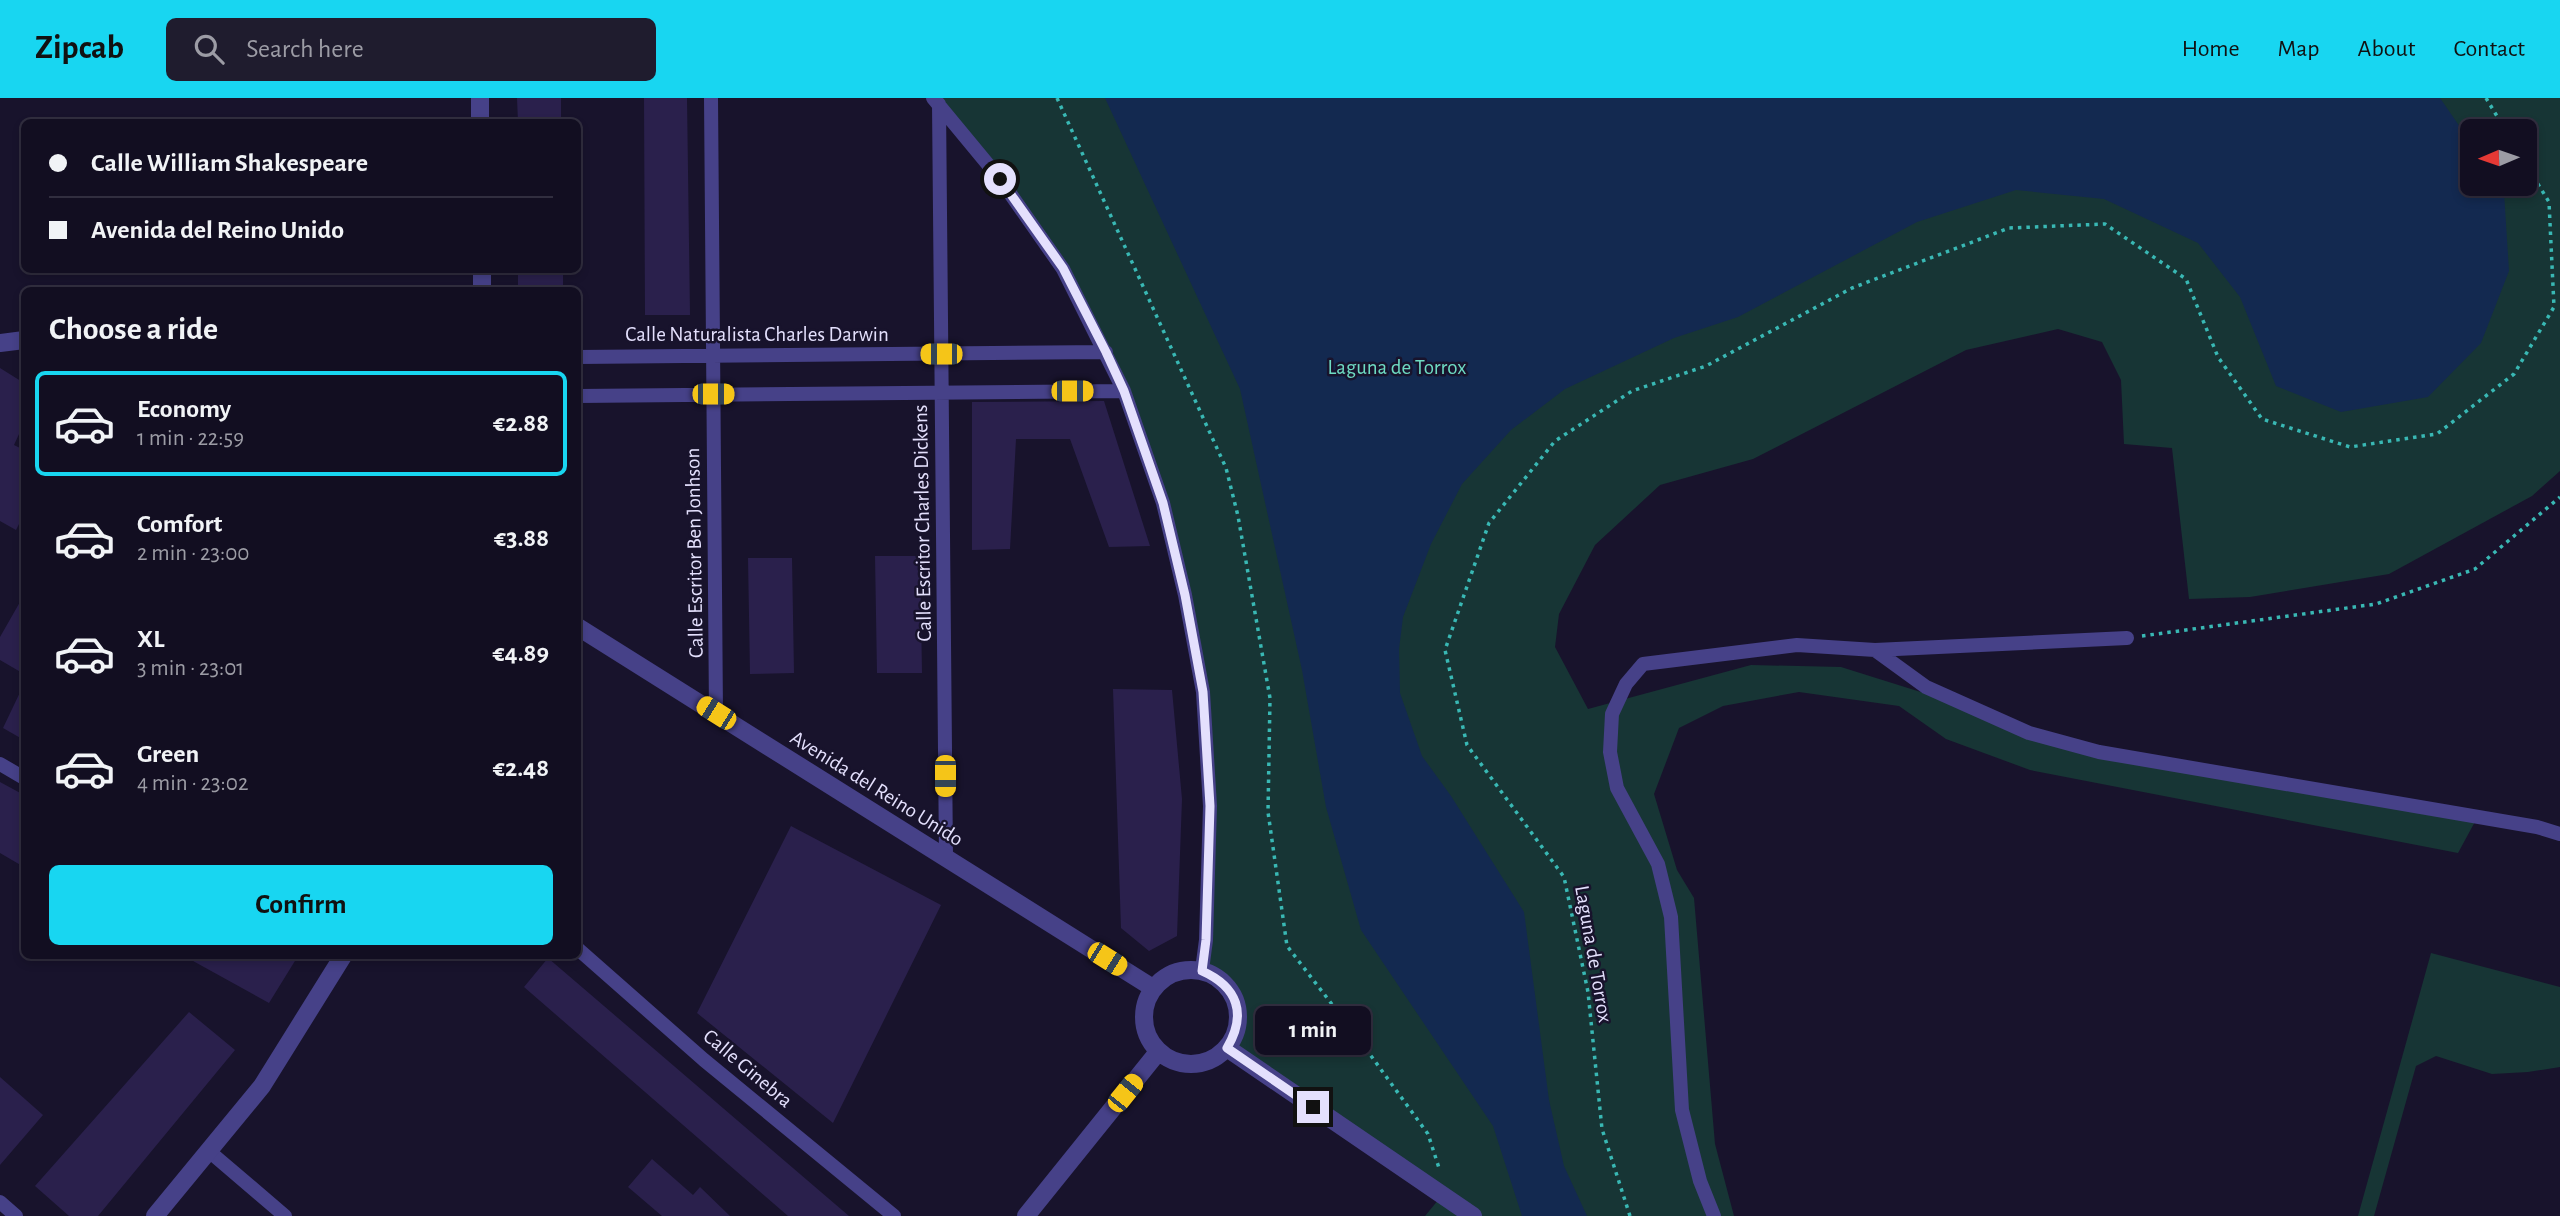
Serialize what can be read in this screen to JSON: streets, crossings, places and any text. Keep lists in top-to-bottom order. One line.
{"streets":{"street":["Calle Naturalista Charles Darwin","Calle Escritor Charles Dickens","Calle Escritor Ben Jonhson","Avenida del Reino Unido","Calle Ginebra"],"path":["Laguna de Torrox"]},"crossings":[["Calle Naturalista Charles Darwin","Calle Escritor Charles Dickens"],["Calle Naturalista Charles Darwin","Calle Escritor Ben Jonhson"],["Calle Escritor Charles Dickens","Avenida del Reino Unido"],["Calle Escritor Ben Jonhson","Avenida del Reino Unido"]],"parks":["Laguna de Torrox"],"north":"left","page":{"header":"Zipcab","search":"Search here","nav":["Home","Map","About","Contact"],"banner":["Calle William Shakespeare","Avenida del Reino Unido"],"heading":"Choose a ride","list":[{"name":"Economy","note":"1 min · 22:59","value":"€2.88"},{"name":"Comfort","note":"2 min · 23:00","value":"€3.88"},{"name":"XL","note":"3 min · 23:01","value":"€4.89"},{"name":"Green","note":"4 min · 23:02","value":"€2.48"}],"buttons":"Confirm","bubble":"1 min"}}
